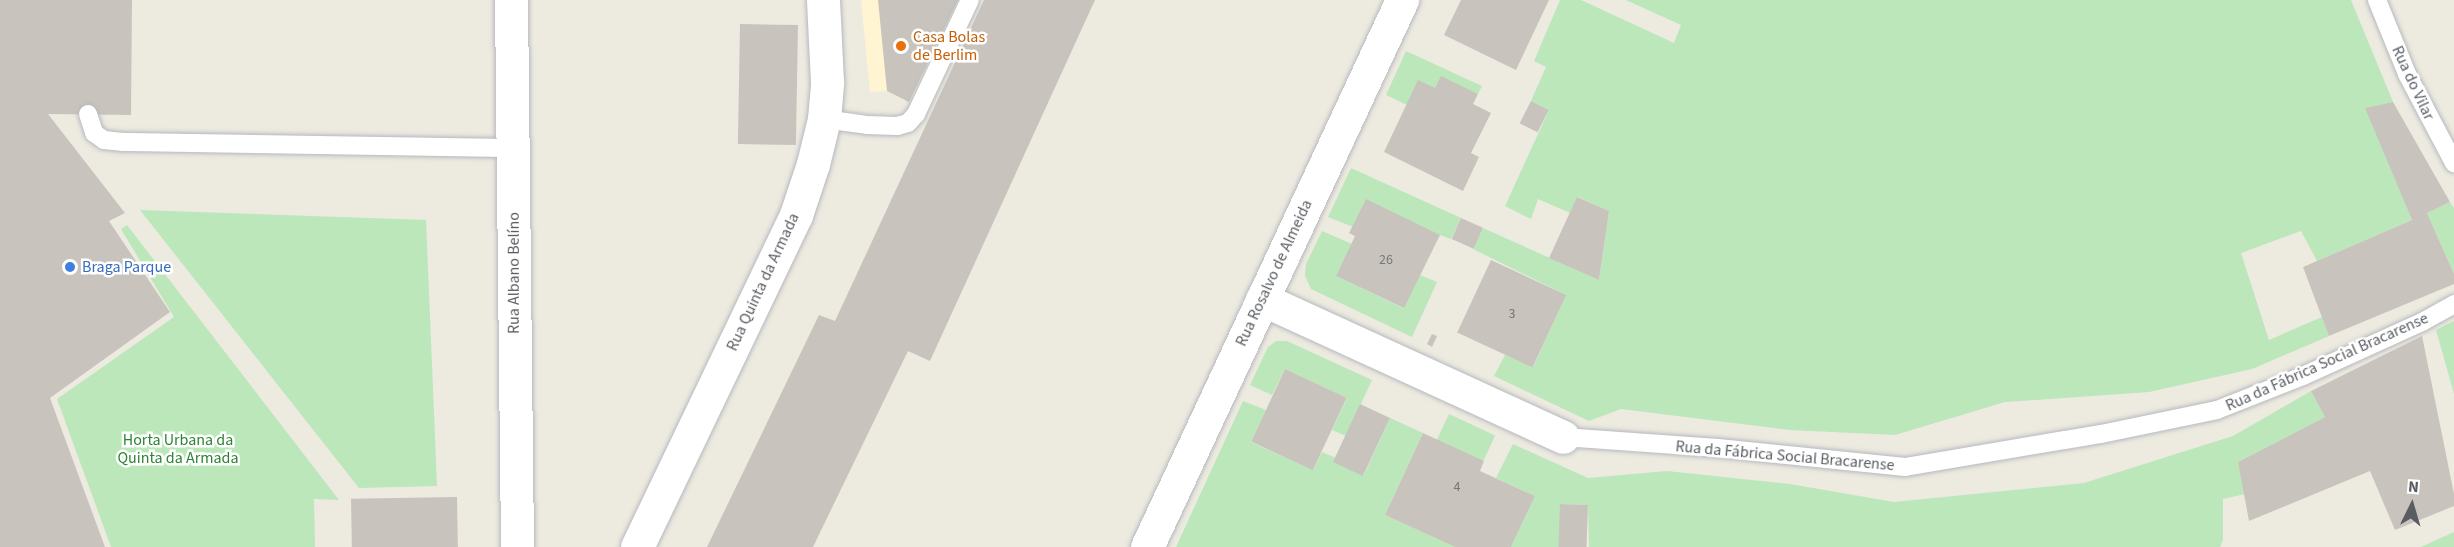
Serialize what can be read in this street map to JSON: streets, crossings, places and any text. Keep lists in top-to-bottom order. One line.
{"streets":{"street":["Rua Albano Belíno","Rua Rosalvo de Almeida","Rua Quinta da Armada","Rua da Fábrica Social Bracarense"],"lane":["Rua do Vilar"]},"crossings":[["Rua Rosalvo de Almeida","Rua da Fábrica Social Bracarense"]],"parks":["Horta Urbana da Quinta da Armada"],"places":["Casa Bolas de Berlim","Braga Parque"],"house_numbers":["26","3","4"],"north":"top"}
